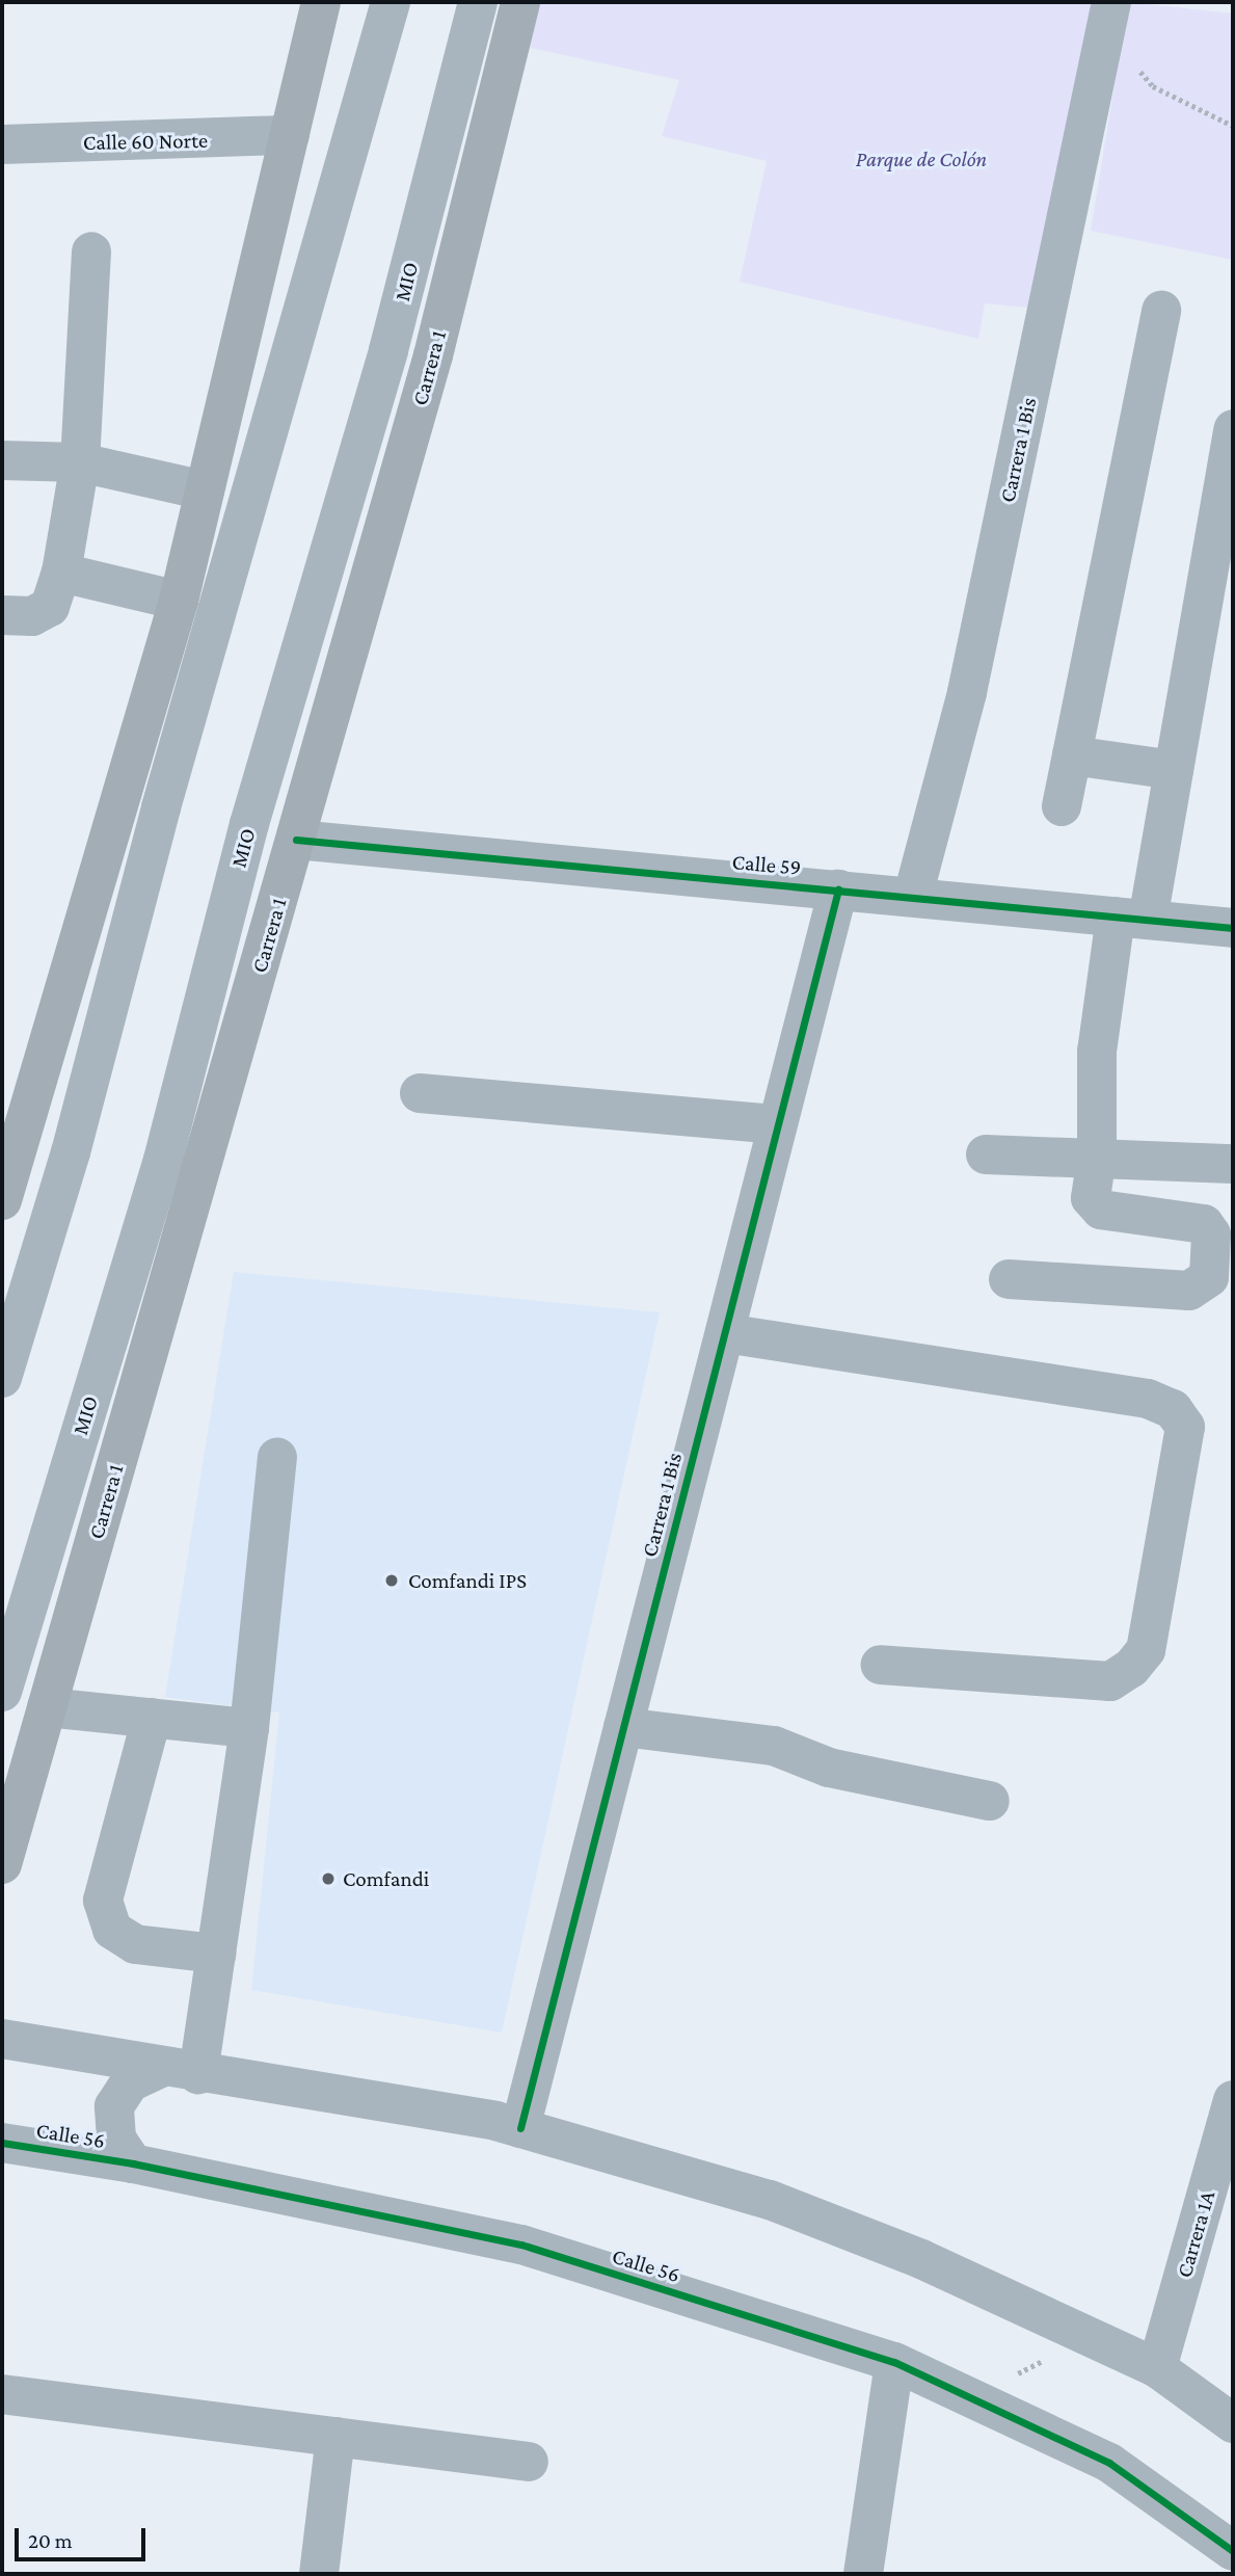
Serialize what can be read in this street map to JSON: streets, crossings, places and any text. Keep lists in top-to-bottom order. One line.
{"streets":{"main road":["Carrera 1"],"street":["Calle 60 Norte","MIO","Carrera 1 Bis","Calle 59","Calle 56","Carrera 1A"]},"crossings":[["Carrera 1","Calle 59"],["Carrera 1 Bis","Calle 59"]],"parks":["Parque de Colón"],"places":["Comfandi IPS","Comfandi"],"scale_bar":"20 m"}
